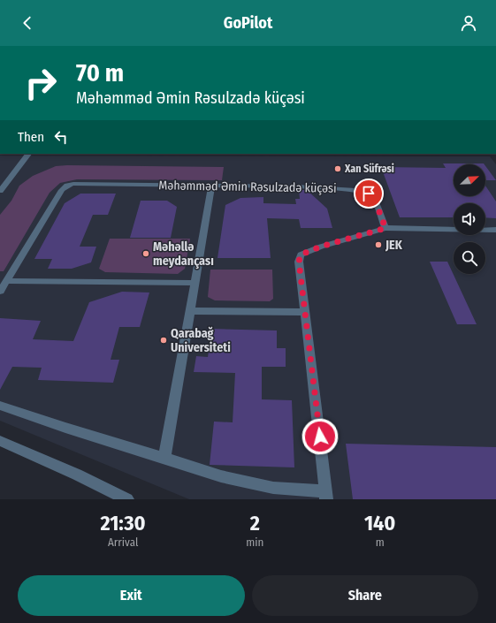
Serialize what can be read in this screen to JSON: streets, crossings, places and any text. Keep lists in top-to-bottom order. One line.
{"streets":{"street":["Məhəmməd Əmin Rəsulzadə küçəsi"]},"places":["Xan Süfrəsi","JEK","Məhəllə meydançası","Qarabağ Universiteti"],"north":"top right","page":{"header":"GoPilot","turn":["70 m","Məhəmməd Əmin Rəsulzadə küçəsi"],"then":"Then","eta":["21:30","Arrival","2","min","140","m"],"buttons":["Exit","Share"]}}
